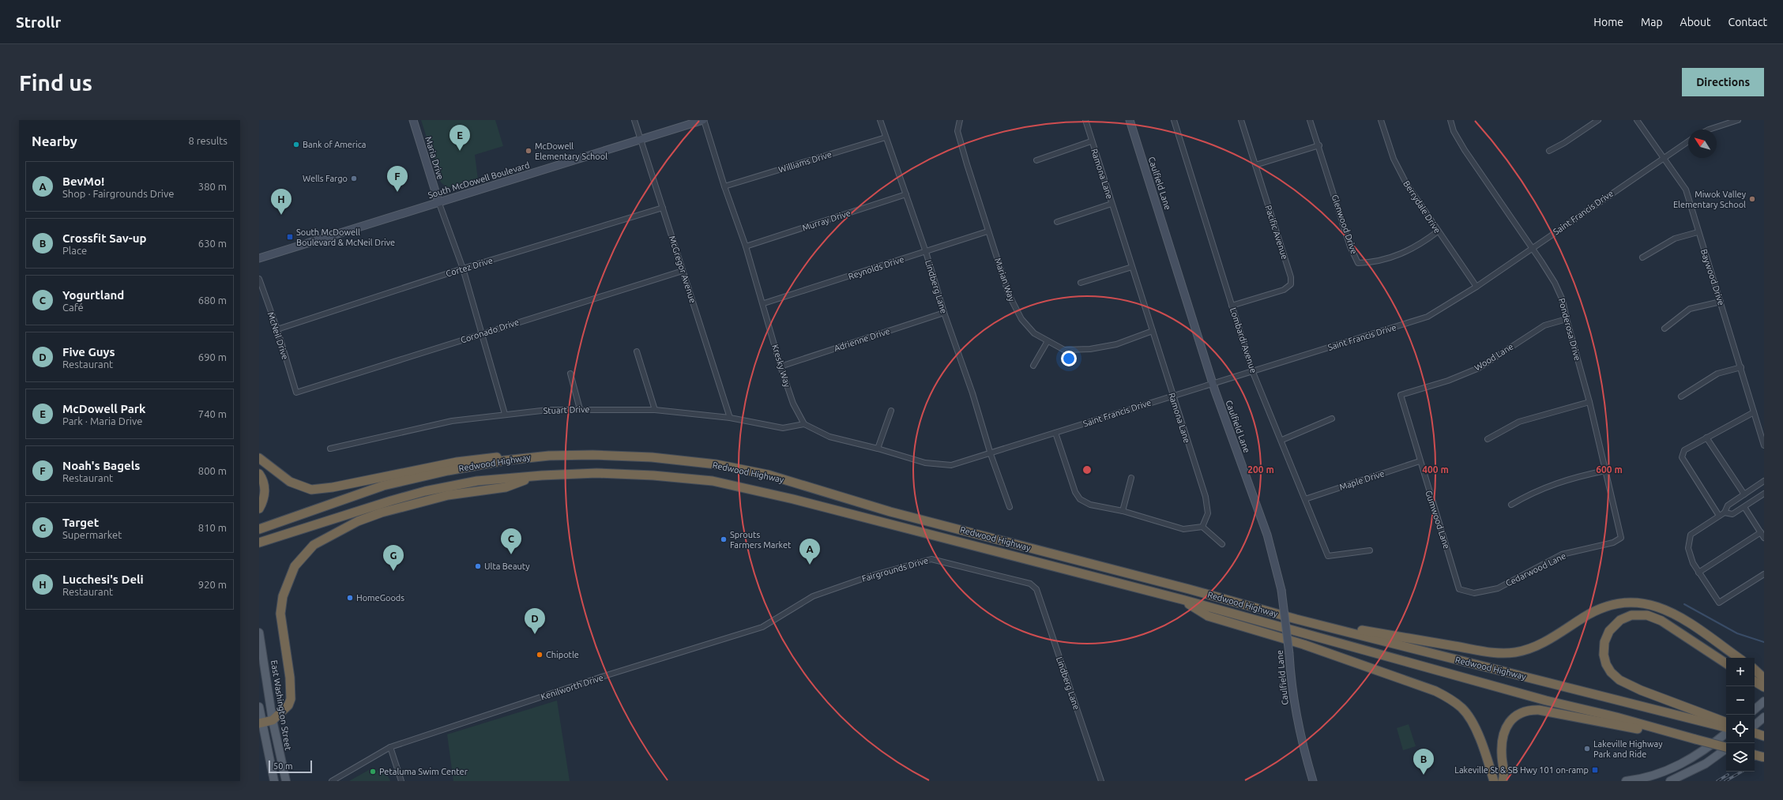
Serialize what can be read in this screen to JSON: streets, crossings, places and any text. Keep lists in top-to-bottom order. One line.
{"streets":{"highway":["Redwood Highway"],"main road":["Maria Drive","South McDowell Boulevard","Caulfield Lane","East Washington Street"],"street":["Williams Drive","Ramona Lane","Berrydale Drive","Saint Francis Drive","Murray Drive","Glenwood Drive","Pacific Avenue","Cortez Drive","Reynolds Drive","McGregor Avenue","Baywood Drive","Marian Way","Lindberg Lane","Ponderosa Drive","Coronado Drive","McNeil Drive","Adrienne Drive","Lombardi Avenue","Wood Lane","Kresky Way","Stuart Drive","Maple Drive","Gumwood Lane","Fairgrounds Drive","Cedarwood Lane","Kenilworth Drive"]},"crossings":[["Maria Drive","South McDowell Boulevard"],["Williams Drive","Lindberg Lane"],["Williams Drive","Kresky Way"],["Ramona Lane","Saint Francis Drive"],["Ramona Lane","Marian Way"],["South McDowell Boulevard","McGregor Avenue"],["South McDowell Boulevard","Kresky Way"],["Caulfield Lane","Saint Francis Drive"],["Berrydale Drive","Saint Francis Drive"],["Berrydale Drive","Glenwood Drive"],["Saint Francis Drive","Baywood Drive"],["Saint Francis Drive","Lindberg Lane"],["Saint Francis Drive","Ponderosa Drive"],["Saint Francis Drive","Lombardi Avenue"],["Murray Drive","Lindberg Lane"],["Murray Drive","Kresky Way"],["Pacific Avenue","Lombardi Avenue"],["Cortez Drive","McGregor Avenue"],["Cortez Drive","McNeil Drive"],["Reynolds Drive","Marian Way"],["Reynolds Drive","Lindberg Lane"],["Reynolds Drive","Kresky Way"],["McGregor Avenue","Coronado Drive"],["McGregor Avenue","Stuart Drive"],["Lindberg Lane","Adrienne Drive"],["Lindberg Lane","Fairgrounds Drive"],["Ponderosa Drive","Wood Lane"],["Ponderosa Drive","Cedarwood Lane"],["Coronado Drive","McNeil Drive"],["Adrienne Drive","Kresky Way"],["Lombardi Avenue","Maple Drive"],["Wood Lane","Gumwood Lane"],["Kresky Way","Stuart Drive"],["Maple Drive","Gumwood Lane"],["Gumwood Lane","Cedarwood Lane"],["Fairgrounds Drive","Kenilworth Drive"]],"places":{"other":["Bank of America","McDowell Elementary School","Wells Fargo","Miwok Valley Elementary School","Sprouts Farmers Market","Ulta Beauty","HomeGoods","Chipotle","Lakeville Highway Park and Ride","Petaluma Swim Center"],"transit":["South McDowell Boulevard & McNeil Drive","Lakeville St & SB Hwy 101 on-ramp"]},"scale_bar":"50 m","north":"top left","page":{"header":"Strollr","nav":["Home","Map","About","Contact"],"buttons":"Directions","title":"Find us","heading":["Nearby","8 results"],"pins":["E","F","H","C","A","G","D","B"],"list":[{"mark":"A","name":"BevMo!","note":"Shop · Fairgrounds Drive","value":"380 m"},{"mark":"B","name":"Crossfit Sav-up","note":"Place","value":"630 m"},{"mark":"C","name":"Yogurtland","note":"Café","value":"680 m"},{"mark":"D","name":"Five Guys","note":"Restaurant","value":"690 m"},{"mark":"E","name":"McDowell Park","note":"Park · Maria Drive","value":"740 m"},{"mark":"F","name":"Noah's Bagels","note":"Restaurant","value":"800 m"},{"mark":"G","name":"Target","note":"Supermarket","value":"810 m"},{"mark":"H","name":"Lucchesi's Deli","note":"Restaurant","value":"920 m"}],"map_buttons":["+","−"],"scale":"50 m"},"rings":["200 m","400 m","600 m"]}
